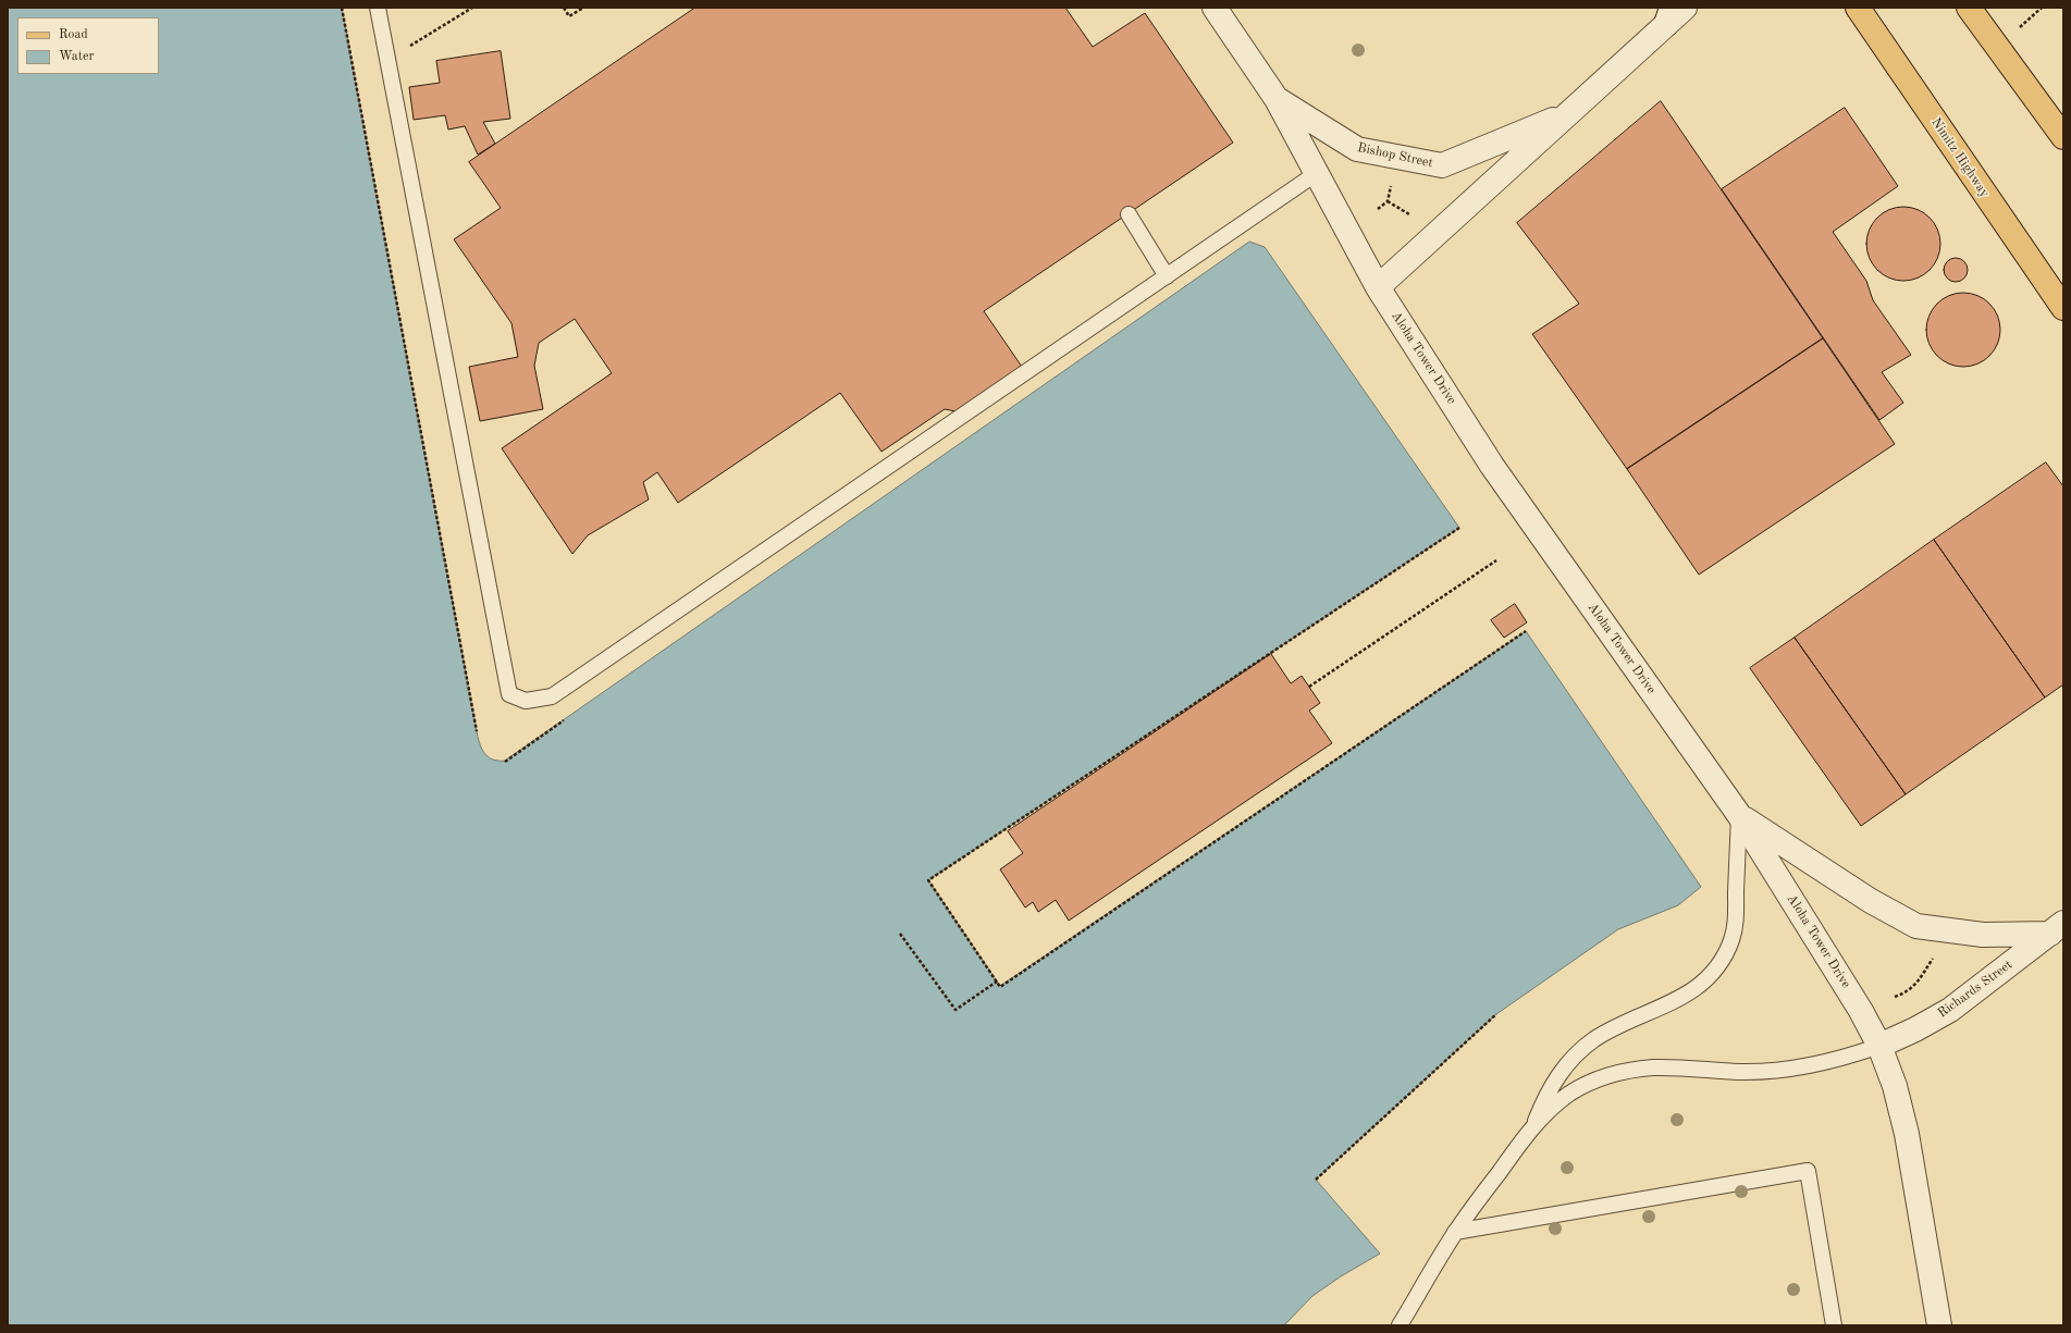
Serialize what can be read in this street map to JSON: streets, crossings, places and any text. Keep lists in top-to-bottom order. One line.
{"streets":{"main road":["Nimitz Highway"],"street":["Bishop Street","Aloha Tower Drive","Richards Street"]},"crossings":[["Bishop Street","Aloha Tower Drive"],["Aloha Tower Drive","Richards Street"]],"legend":["Road","Water"]}
